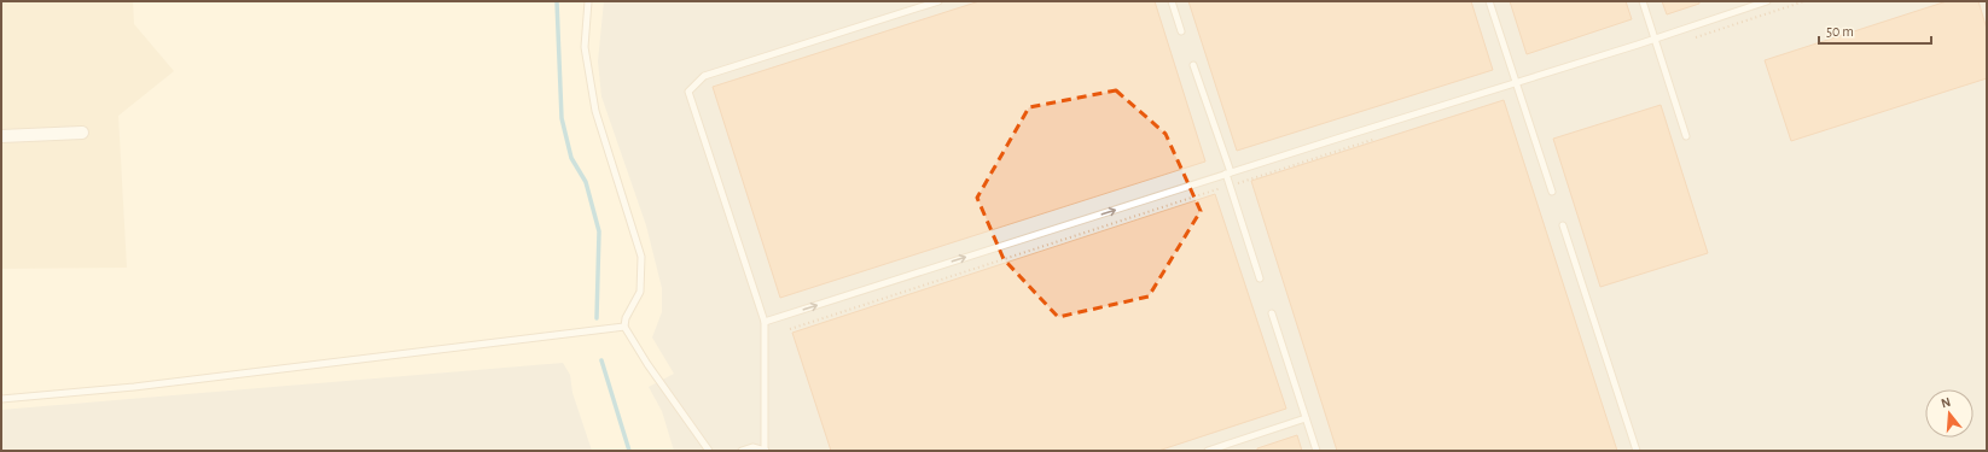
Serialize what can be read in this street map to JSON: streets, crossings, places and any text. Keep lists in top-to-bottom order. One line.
{"scale_bar":"50 m","north":"top"}
